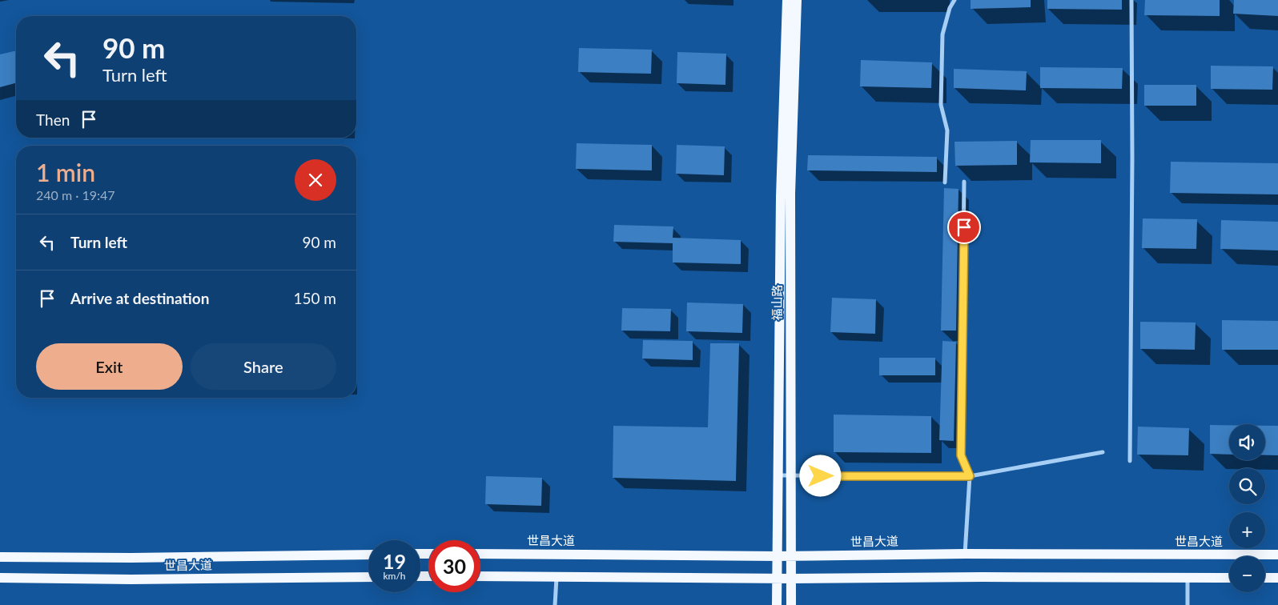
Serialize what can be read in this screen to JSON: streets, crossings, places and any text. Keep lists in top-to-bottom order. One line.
{"streets":{"main road":["福山路","世昌大道"]},"crossings":[["福山路","世昌大道"]],"page":{"turn":["90 m","Turn left"],"then":"Then","heading":["1 min","240 m · 19:47"],"list":[{"name":"Turn left","value":"90 m"},{"name":"Arrive at destination","value":"150 m"}],"buttons":["Exit","Share"],"map_buttons":["+","−"],"speed":"19 km/h","limit":"30"}}
